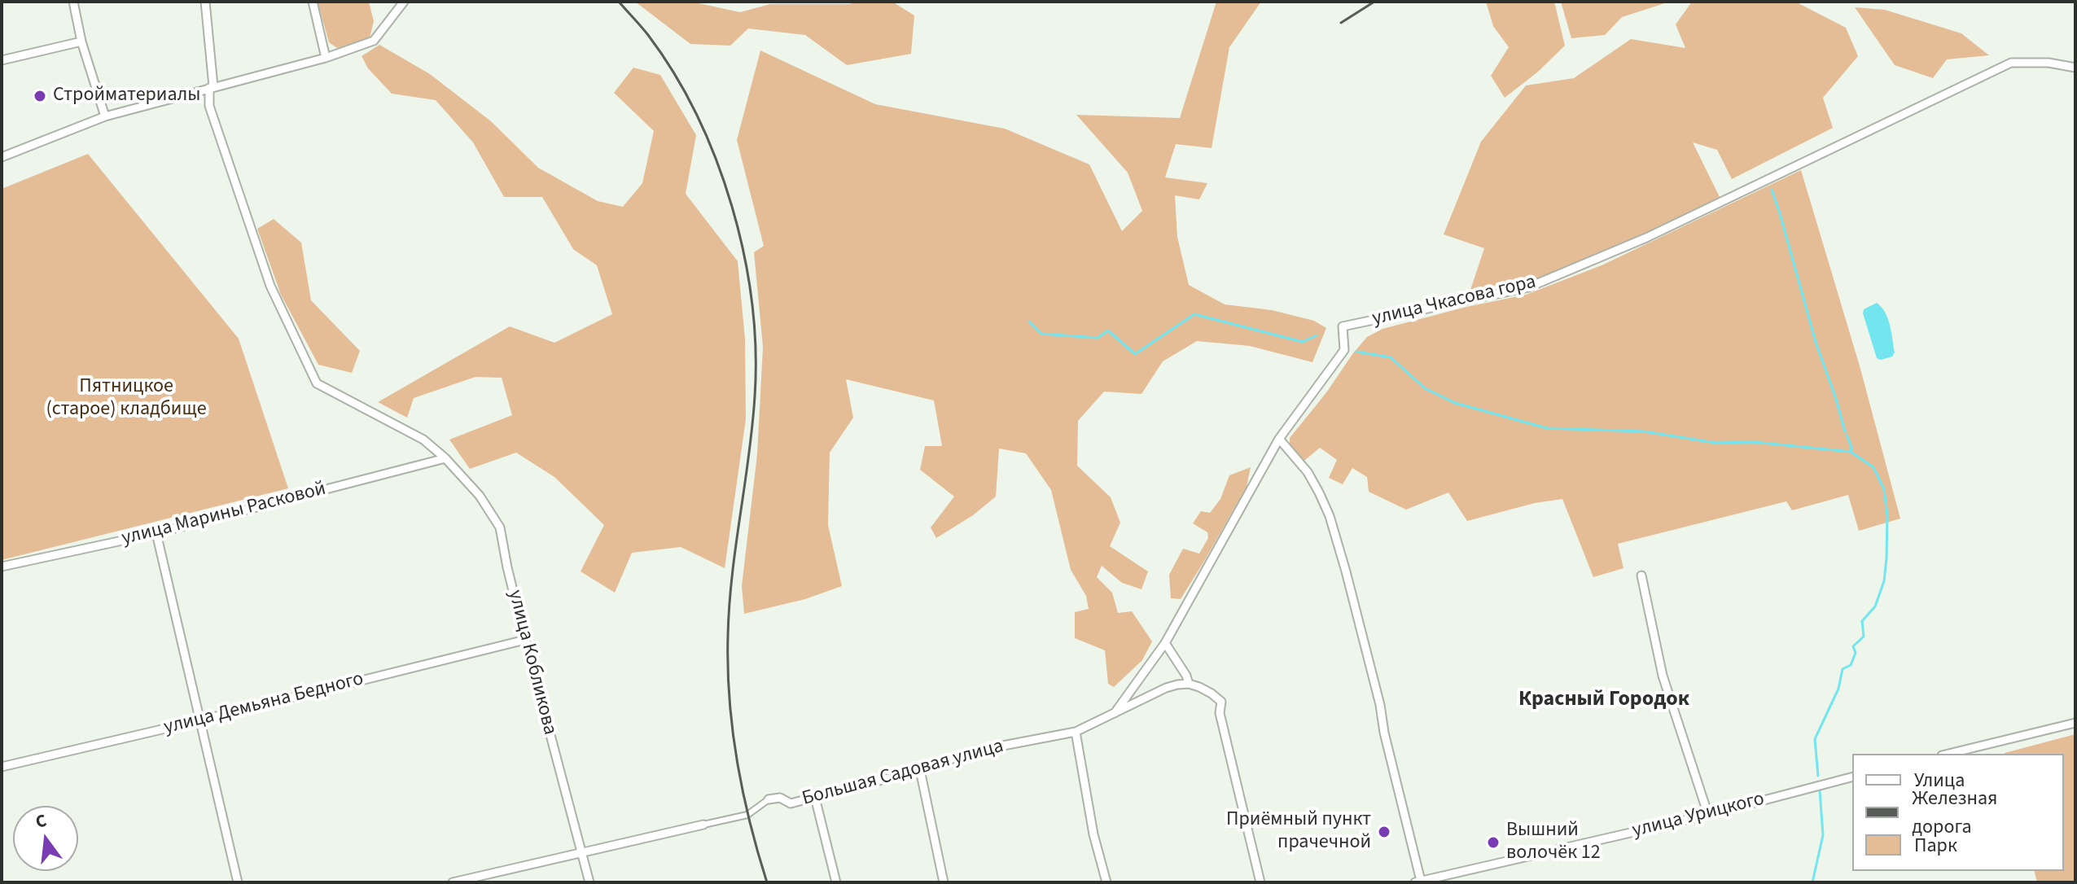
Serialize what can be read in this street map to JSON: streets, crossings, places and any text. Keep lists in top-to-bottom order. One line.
{"streets":{"street":["улица Чкасова гора","улица Марины Расковой","улица Кобликова","улица Демьяна Бедного","Большая Садовая улица","улица Урицкого"]},"crossings":[["улица Чкасова гора","Большая Садовая улица"],["улица Марины Расковой","улица Кобликова"],["улица Кобликова","улица Демьяна Бедного"],["улица Кобликова","Большая Садовая улица"]],"districts":["Красный Городок"],"parks":["Пятницкое (старое) кладбище"],"places":["Стройматериалы","Приёмный пункт прачечной","Вышний волочёк 12"],"legend":["Улица","Железная дорога","Парк"],"north":"top"}
